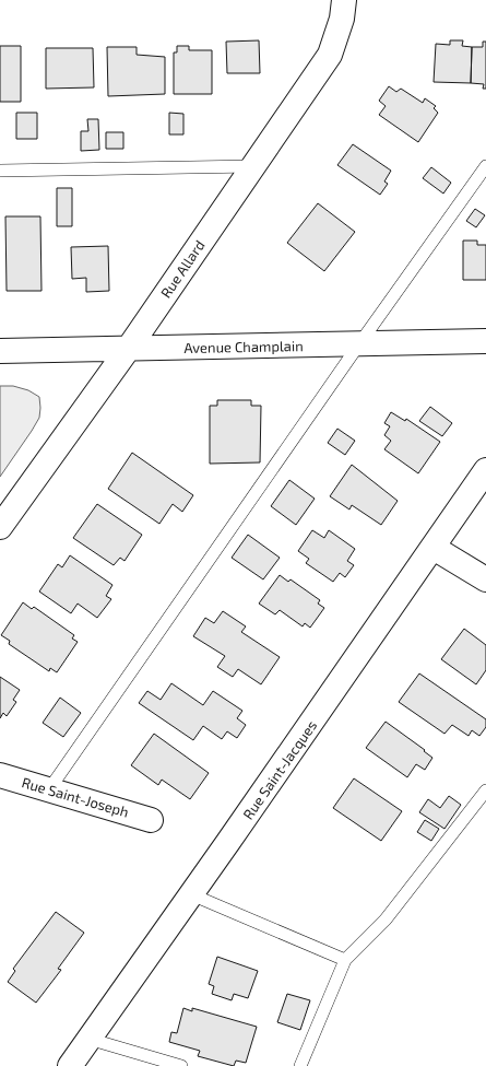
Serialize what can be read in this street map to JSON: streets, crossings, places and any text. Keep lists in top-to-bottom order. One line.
{"streets":{"street":["Rue Allard","Avenue Champlain","Rue Saint-Jacques","Rue Saint-Joseph"]},"crossings":[["Rue Allard","Avenue Champlain"]]}
